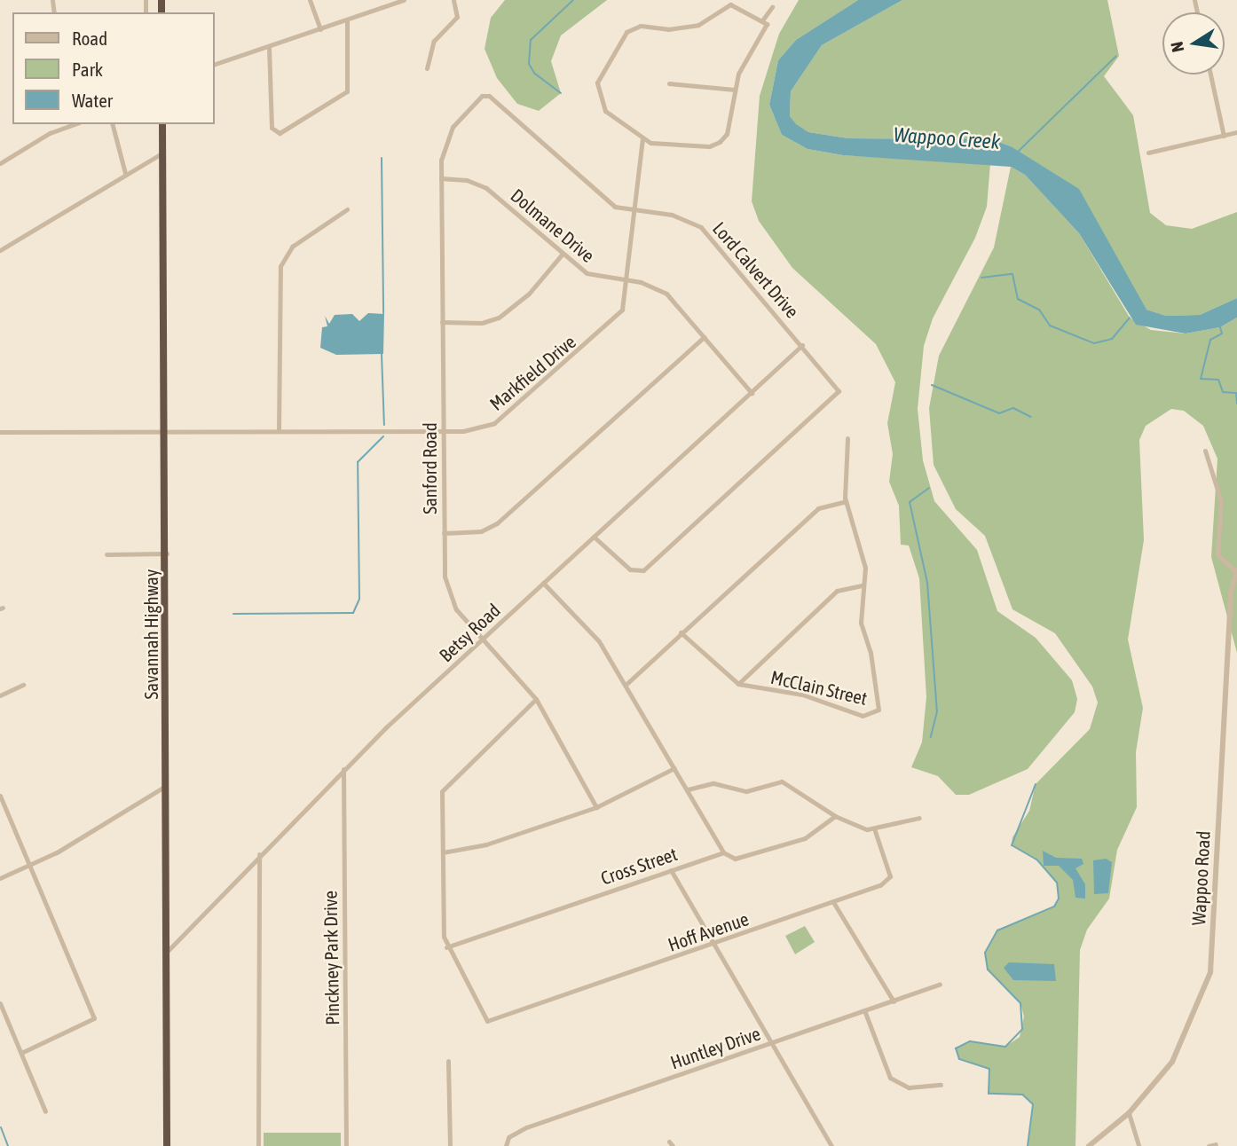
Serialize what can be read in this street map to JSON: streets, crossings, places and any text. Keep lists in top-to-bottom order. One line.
{"streets":{"highway":["Savannah Highway"],"street":["Dolmane Drive","Lord Calvert Drive","Markfield Drive","Sanford Road","Betsy Road","McClain Street","Cross Street","Wappoo Road","Hoff Avenue","Pinckney Park Drive","Huntley Drive"]},"crossings":[["Dolmane Drive","Markfield Drive"],["Dolmane Drive","Sanford Road"],["Dolmane Drive","Betsy Road"],["Lord Calvert Drive","Markfield Drive"],["Lord Calvert Drive","Sanford Road"],["Lord Calvert Drive","Betsy Road"],["Markfield Drive","Sanford Road"],["Markfield Drive","Savannah Highway"],["Sanford Road","Betsy Road"],["Betsy Road","Savannah Highway"],["Betsy Road","Pinckney Park Drive"],["Cross Street","Hoff Avenue"]],"water":["Wappoo Creek"],"legend":["Road","Park","Water"],"north":"left"}
